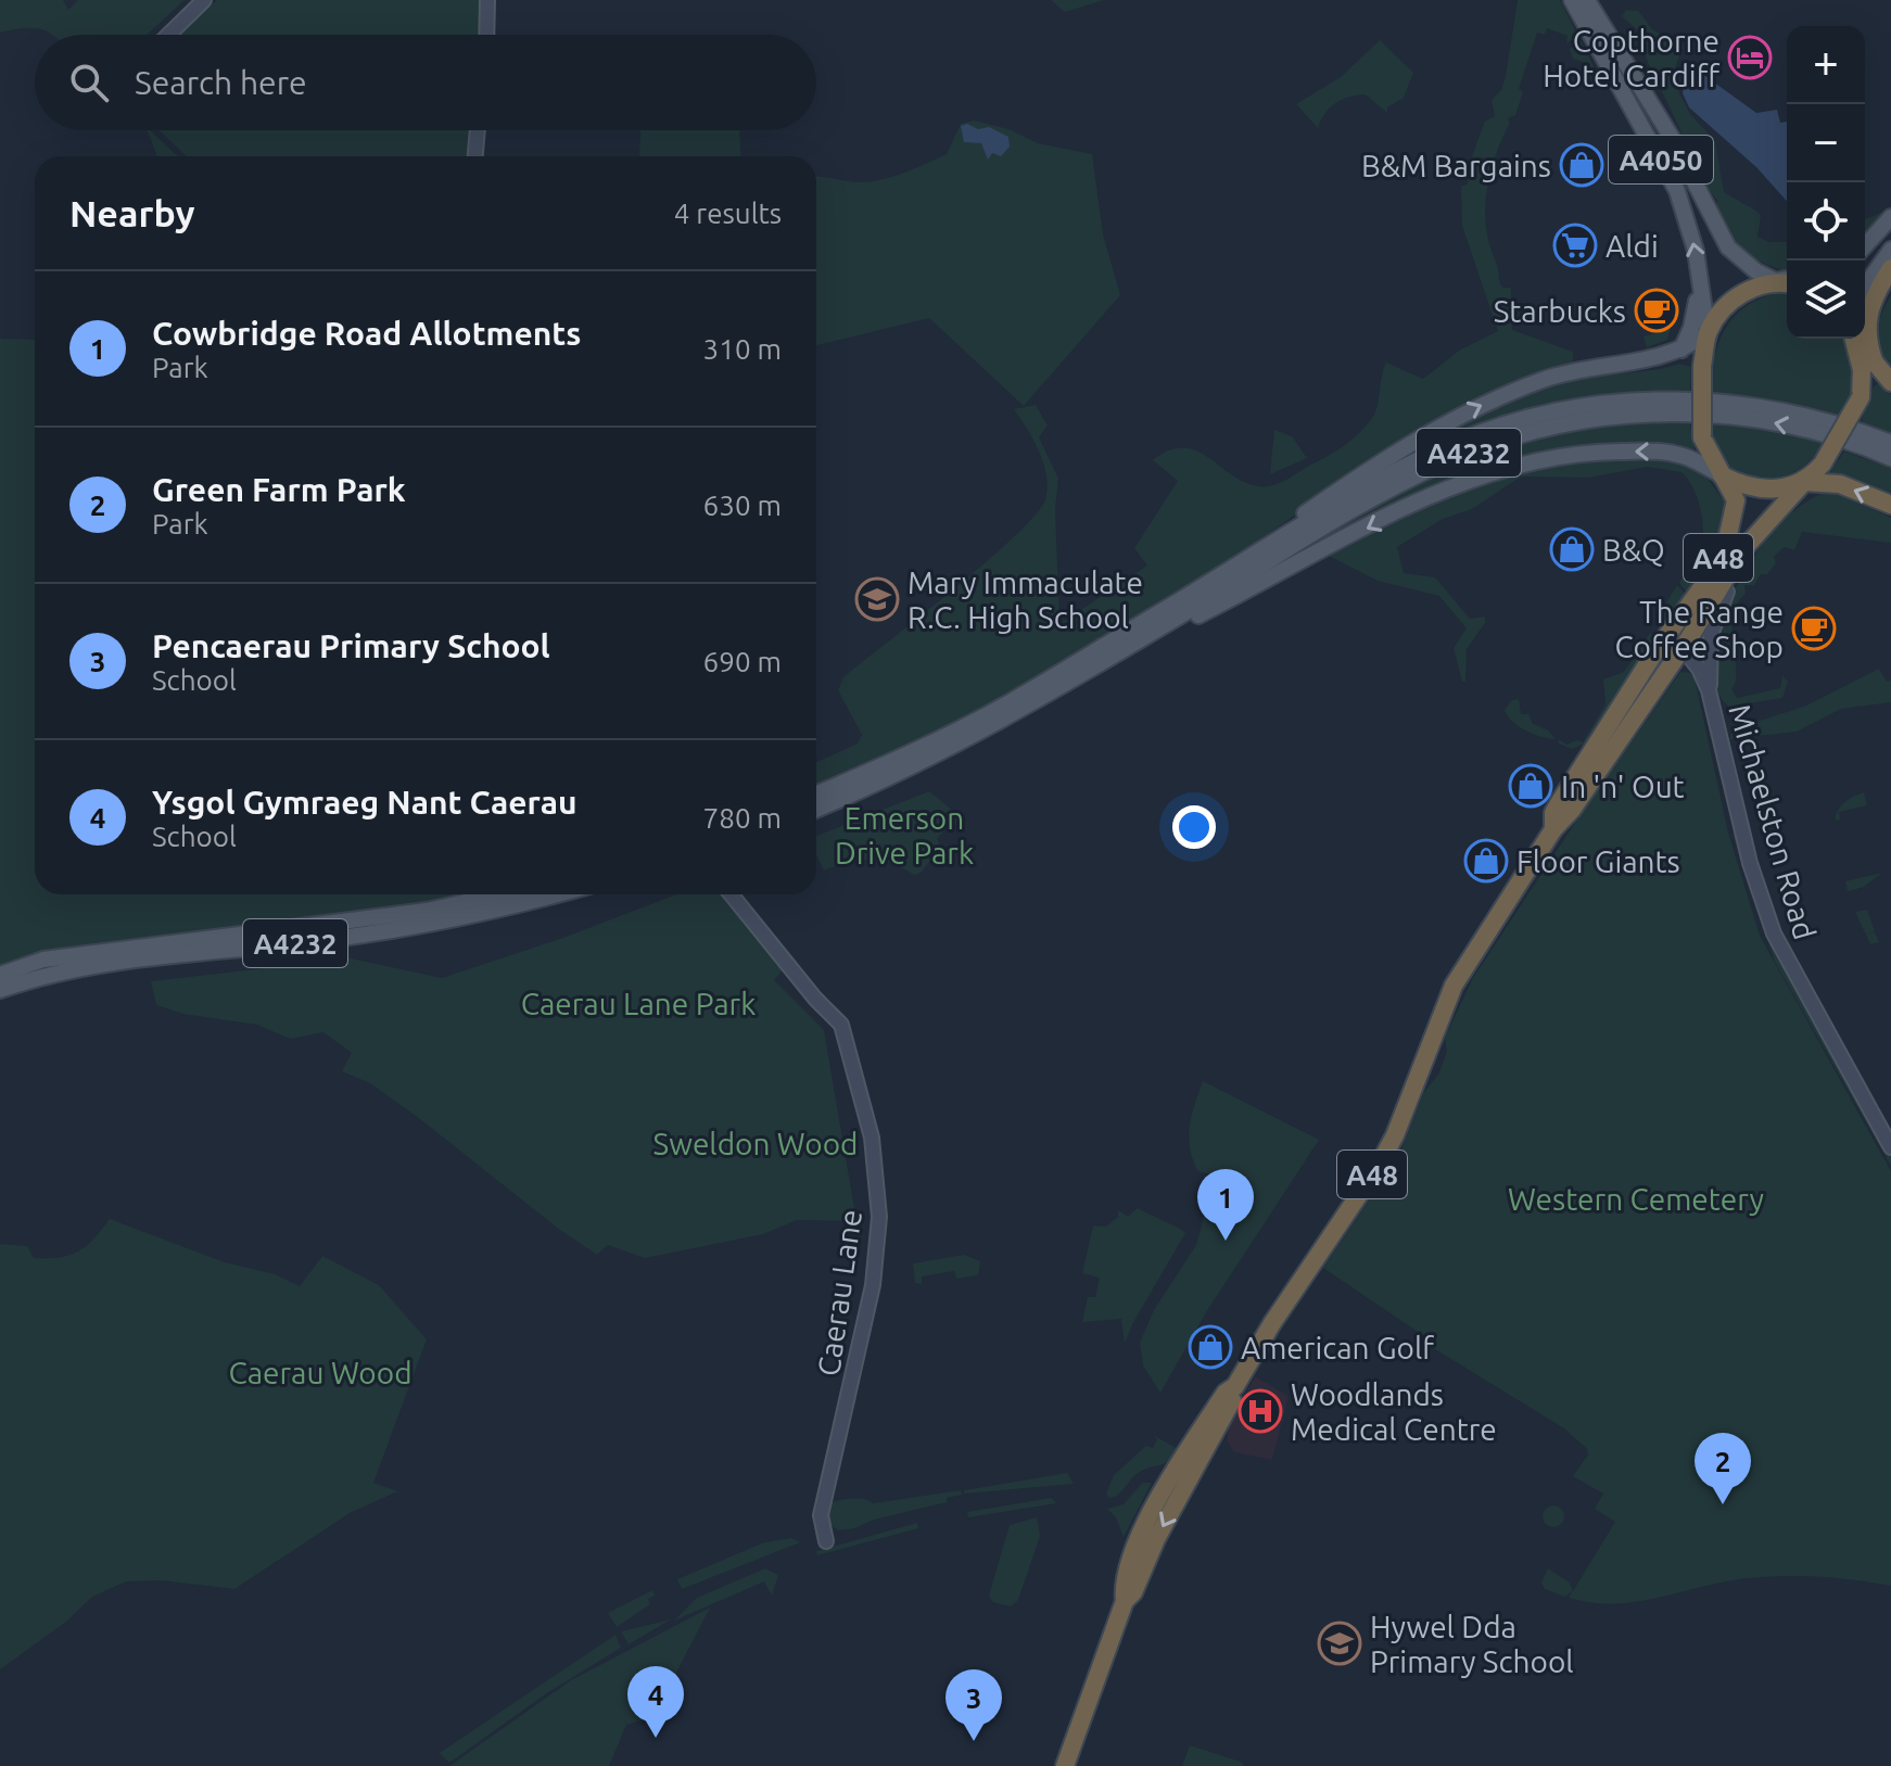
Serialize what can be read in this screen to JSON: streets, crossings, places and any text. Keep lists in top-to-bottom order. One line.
{"streets":{"highway":["A48"],"main road":["A4050","A4232"],"street":["Michaelston Road","Caerau Lane"]},"crossings":[["A48","Michaelston Road"]],"parks":["Emerson Drive Park","Caerau Lane Park","Sweldon Wood","Western Cemetery","Caerau Wood"],"places":{"hotel":["Copthorne Hotel Cardiff"],"shop":["B&M Bargains","B&Q","In 'n' Out","Floor Giants","American Golf"],"supermarket":["Aldi"],"cafe":["Starbucks","The Range Coffee Shop"],"school or university":["Mary Immaculate R.C. High School","Hywel Dda Primary School"],"hospital":["Woodlands Medical Centre"]},"page":{"map_buttons":["+","−"],"search":"Search here","heading":["Nearby","4 results"],"list":[{"mark":"1","name":"Cowbridge Road Allotments","note":"Park","value":"310 m"},{"mark":"2","name":"Green Farm Park","note":"Park","value":"630 m"},{"mark":"3","name":"Pencaerau Primary School","note":"School","value":"690 m"},{"mark":"4","name":"Ysgol Gymraeg Nant Caerau","note":"School","value":"780 m"}],"pins":["1","2","4","3"]}}
